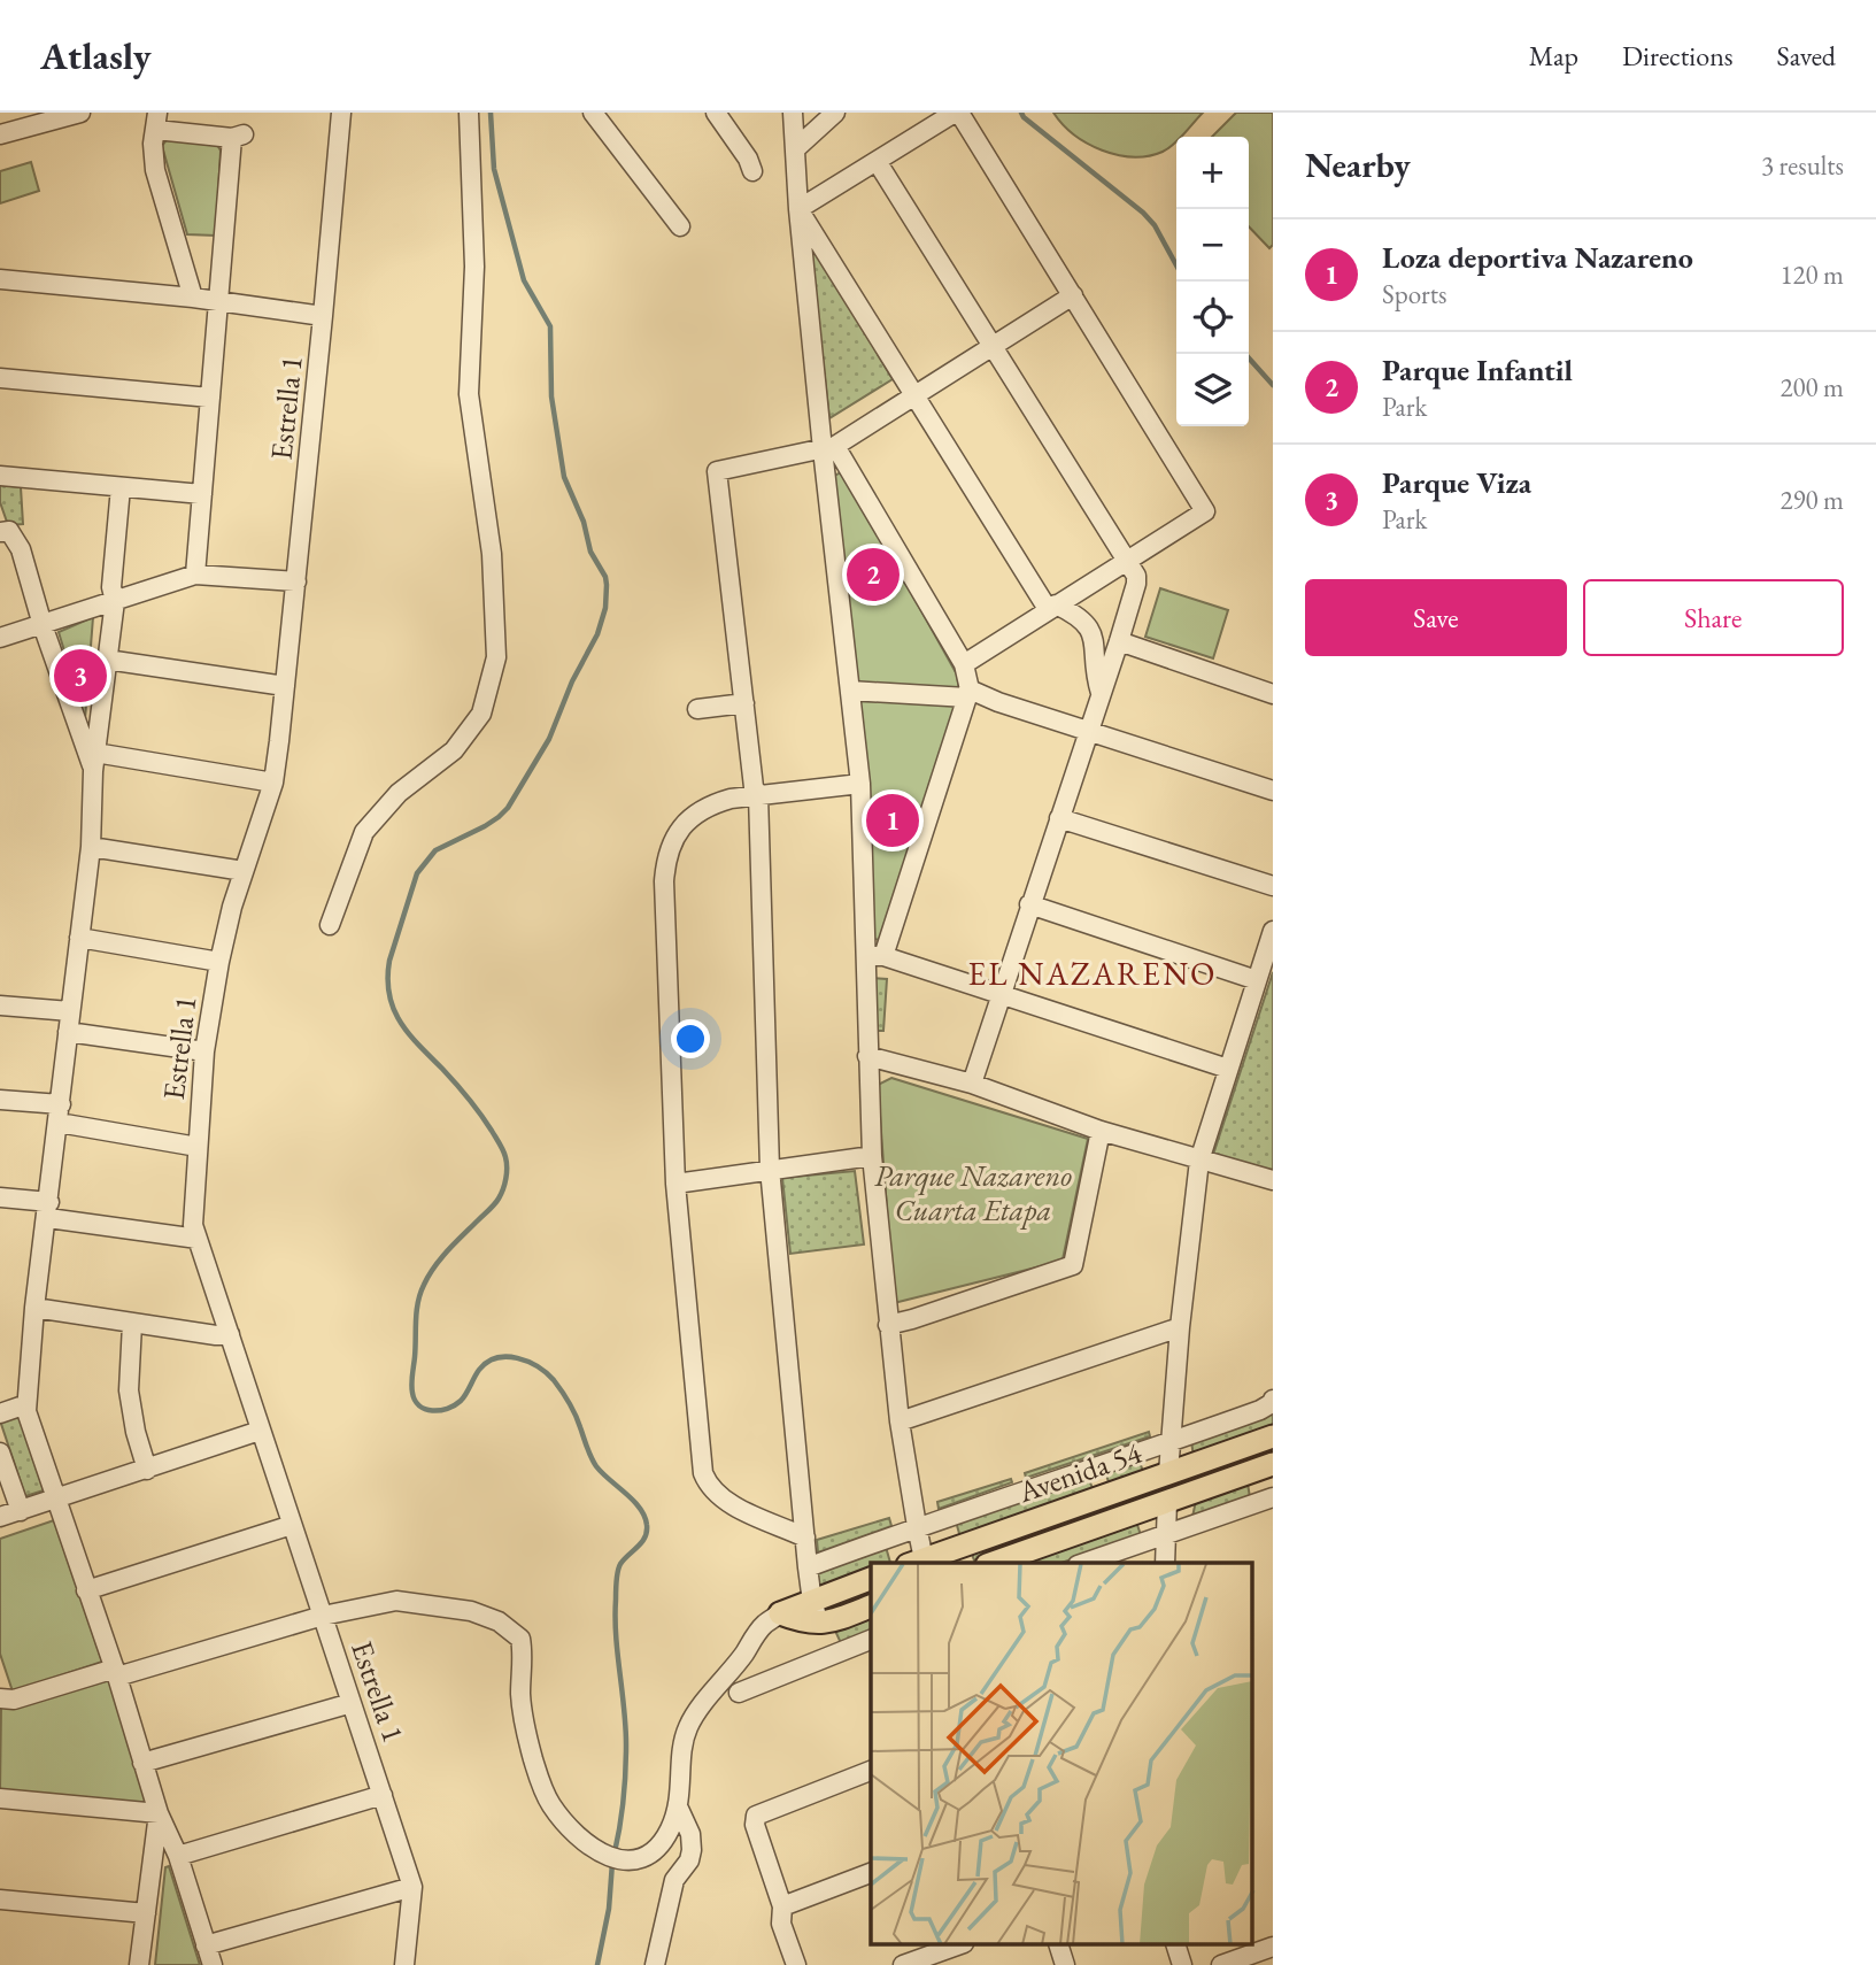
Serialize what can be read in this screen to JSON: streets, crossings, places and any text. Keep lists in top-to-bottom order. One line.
{"streets":{"main road":["Avenida 54"],"street":["Estrella 1"]},"districts":["EL NAZARENO"],"parks":["Parque Nazareno Cuarta Etapa"],"page":{"header":"Atlasly","nav":["Map","Directions","Saved"],"heading":["Nearby","3 results"],"map_buttons":["+","−"],"list":[{"mark":"1","name":"Loza deportiva Nazareno","note":"Sports","value":"120 m"},{"mark":"2","name":"Parque Infantil","note":"Park","value":"200 m"},{"mark":"3","name":"Parque Viza","note":"Park","value":"290 m"}],"pins":["2","3","1"],"buttons":["Save","Share"]}}
